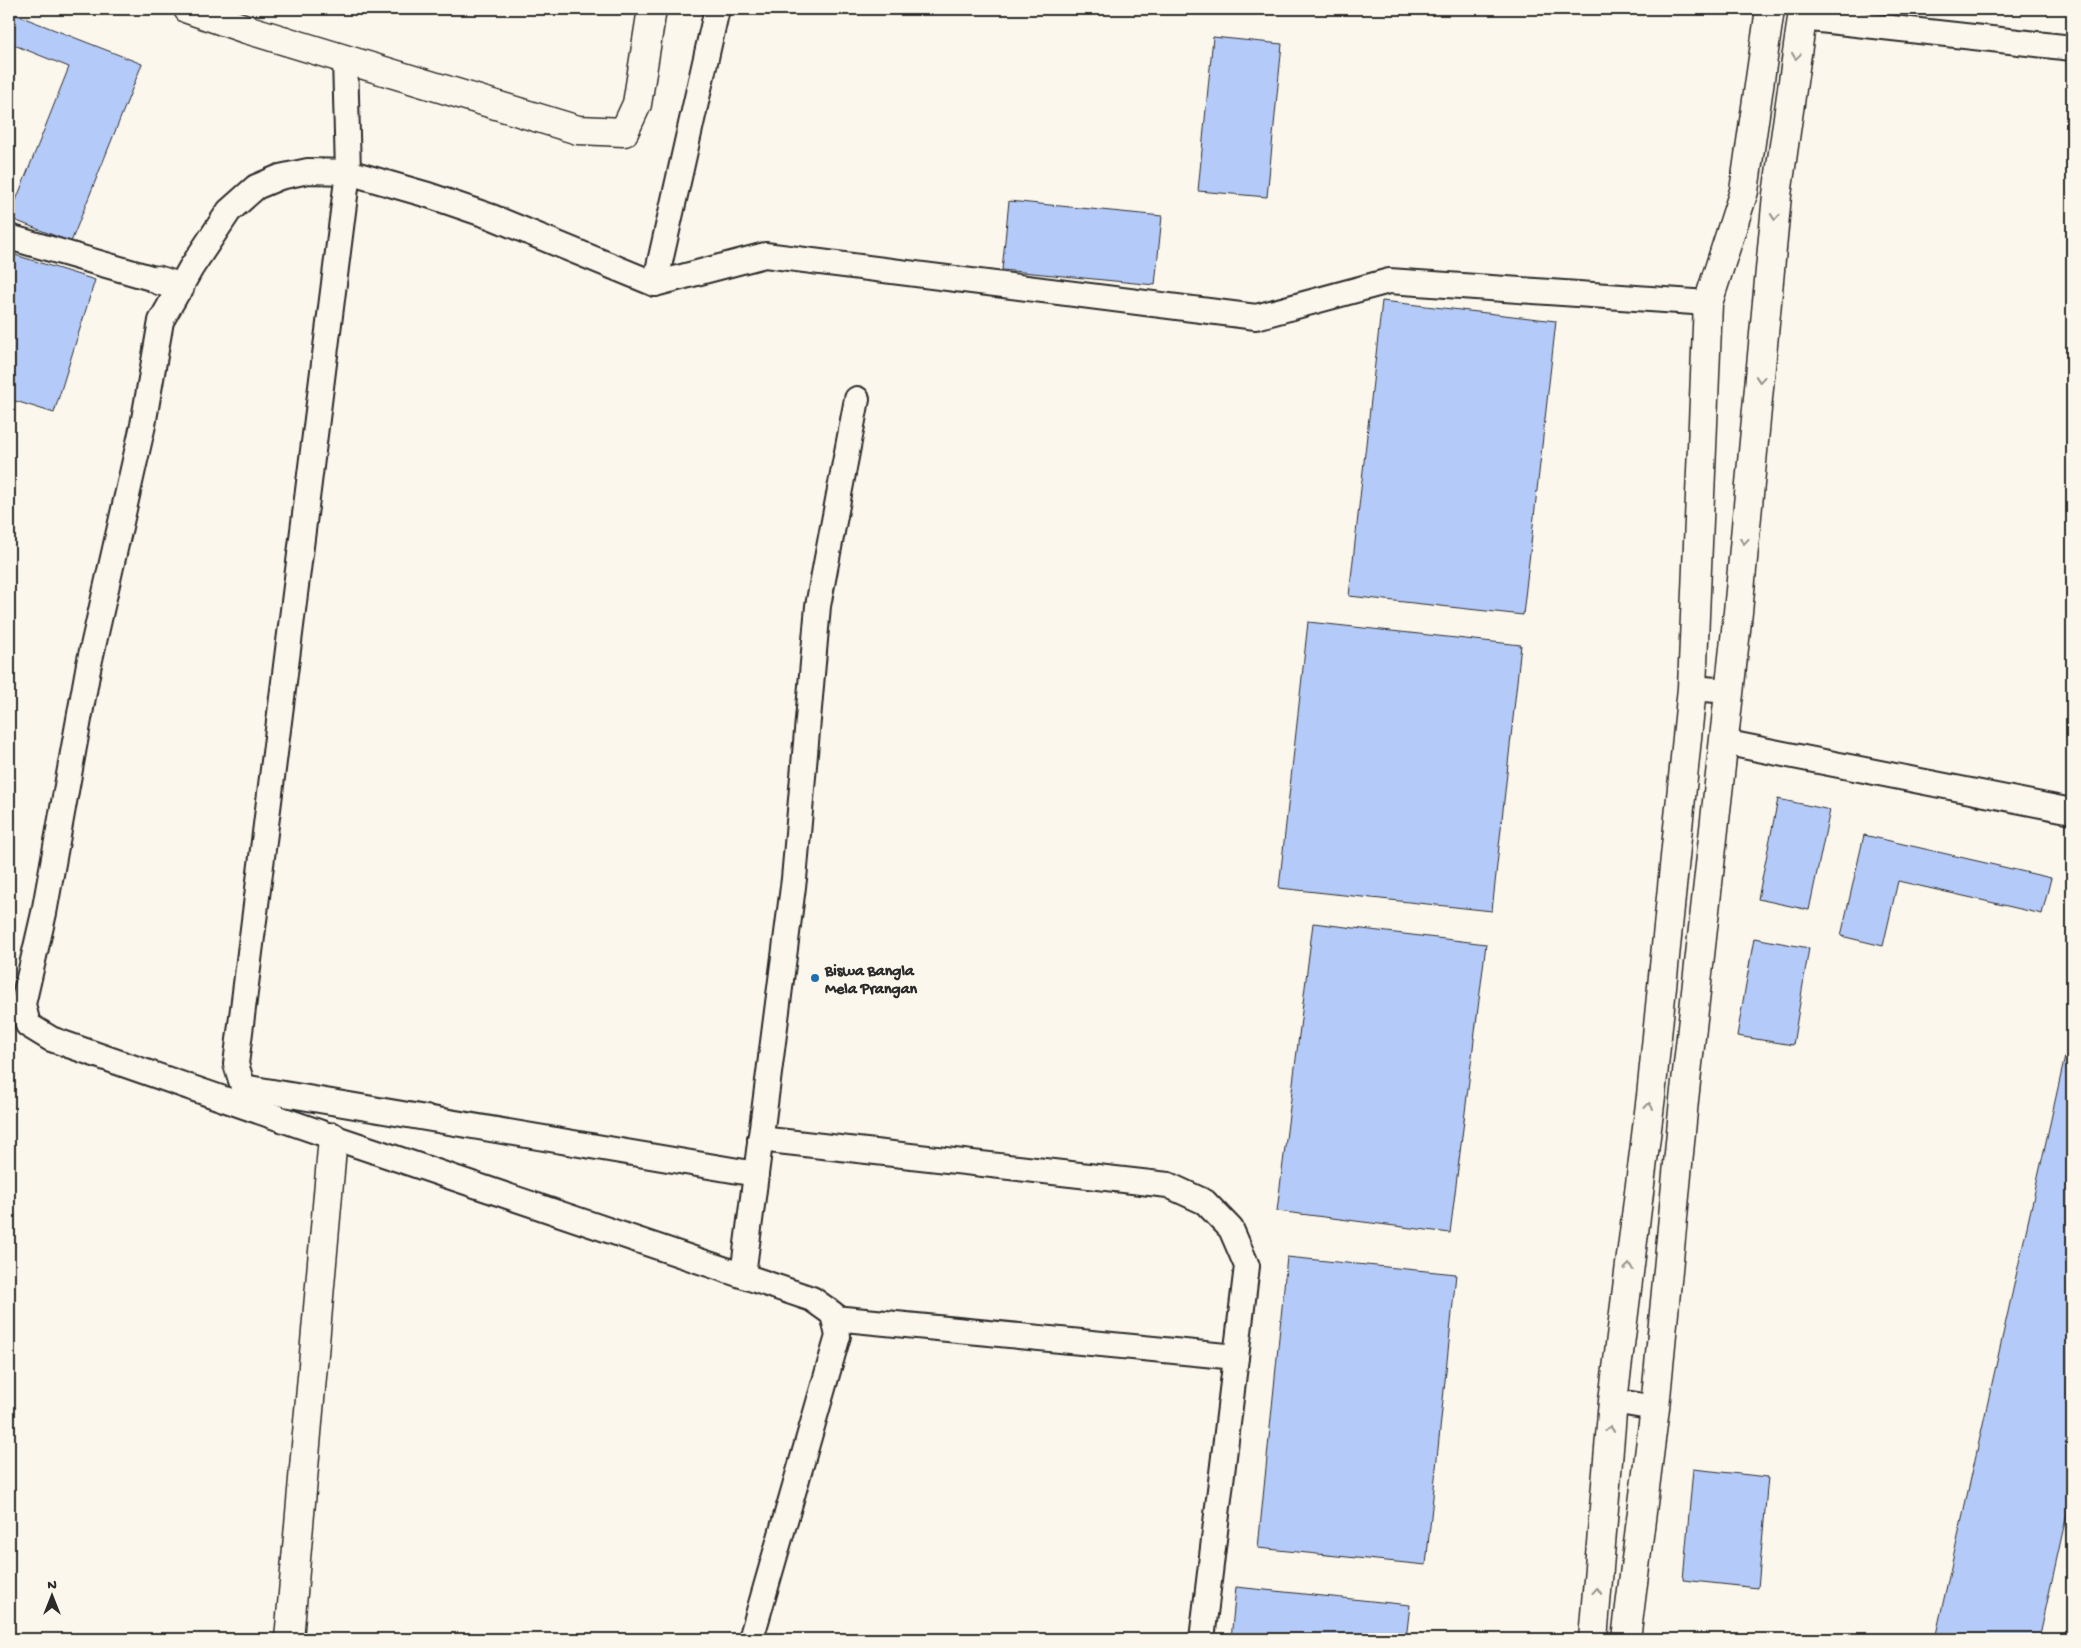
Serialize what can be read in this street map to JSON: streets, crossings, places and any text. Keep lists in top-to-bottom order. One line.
{"places":["Biswa Bangla Mela Prangan"],"north":"top"}
